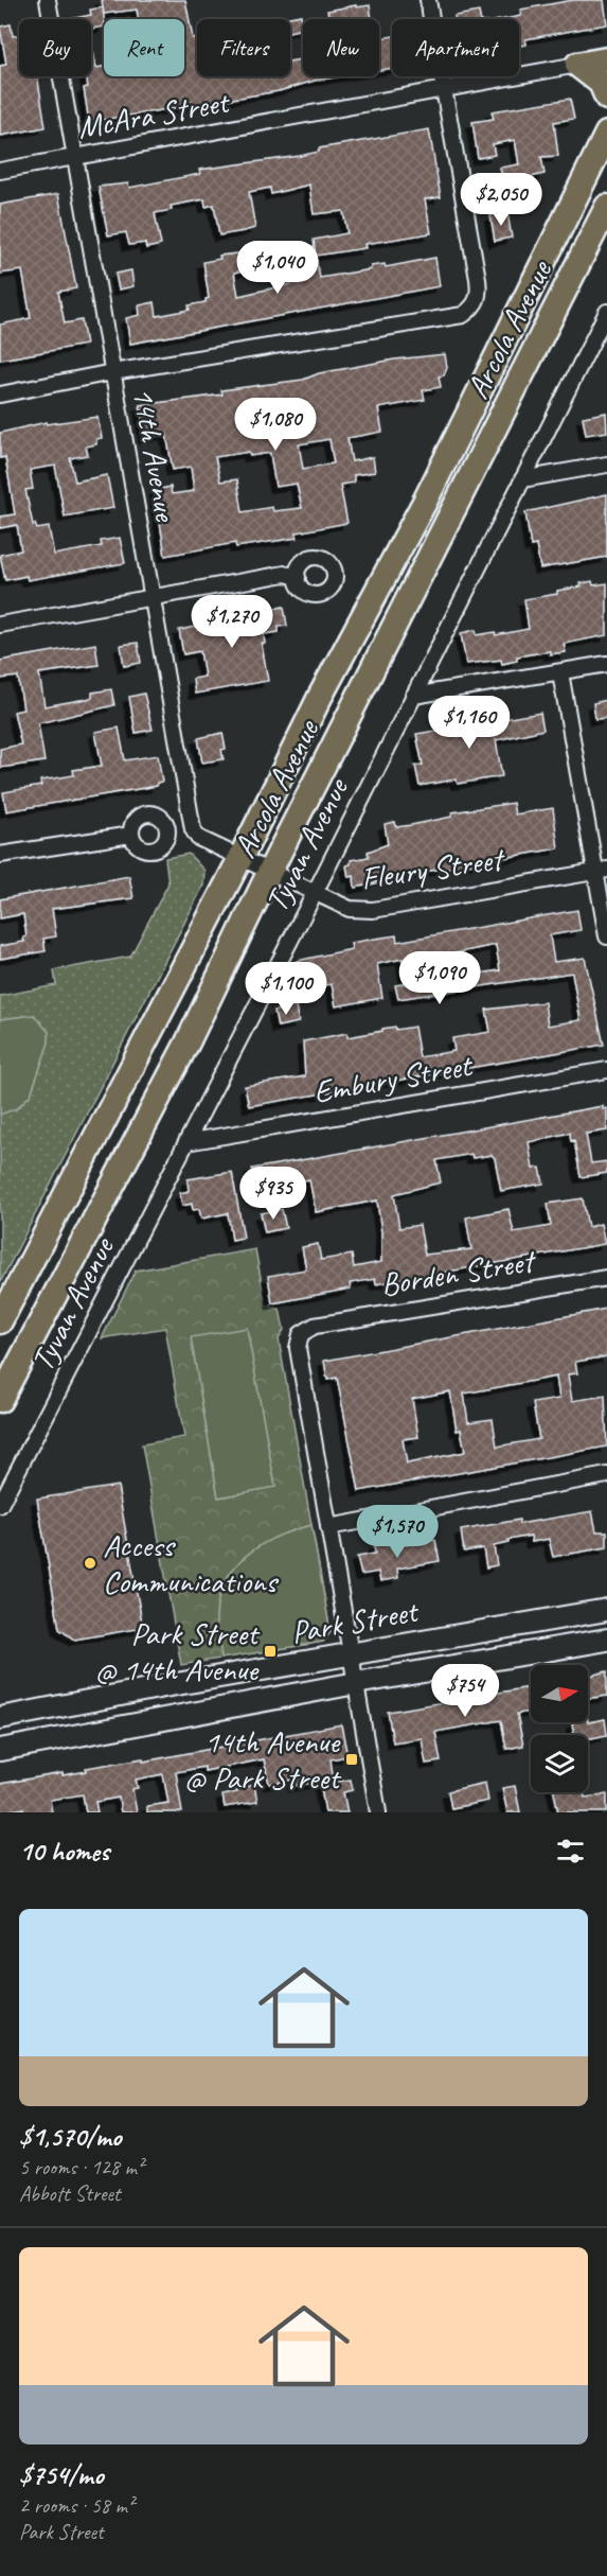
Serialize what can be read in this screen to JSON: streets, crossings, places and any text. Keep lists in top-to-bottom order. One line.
{"streets":{"main road":["Arcola Avenue","Park Street"],"street":["McAra Street","14th Avenue","Tyvan Avenue","Fleury Street","Embury Street","Borden Street"]},"crossings":[["McAra Street","14th Avenue"],["Arcola Avenue","14th Avenue"],["Arcola Avenue","Fleury Street"],["14th Avenue","Fleury Street"],["Tyvan Avenue","Fleury Street"],["Tyvan Avenue","Embury Street"]],"places":{"other":["Access Communications"],"transit":["Park Street @ 14th Avenue","14th Avenue @ Park Street"]},"north":"right","page":{"chip":["Buy","Rent","Filters","New","Apartment"],"price":["$2,050","$1,040","$1,080","$1,270","$1,160","$1,090","$1,100","$935","$1,570","$754"],"heading":"10 homes","list":[{"name":"$1,570/mo","note":"5 rooms · 128 m² · Abbott Street"},{"name":"$754/mo","note":"2 rooms · 58 m² · Park Street"}]}}
